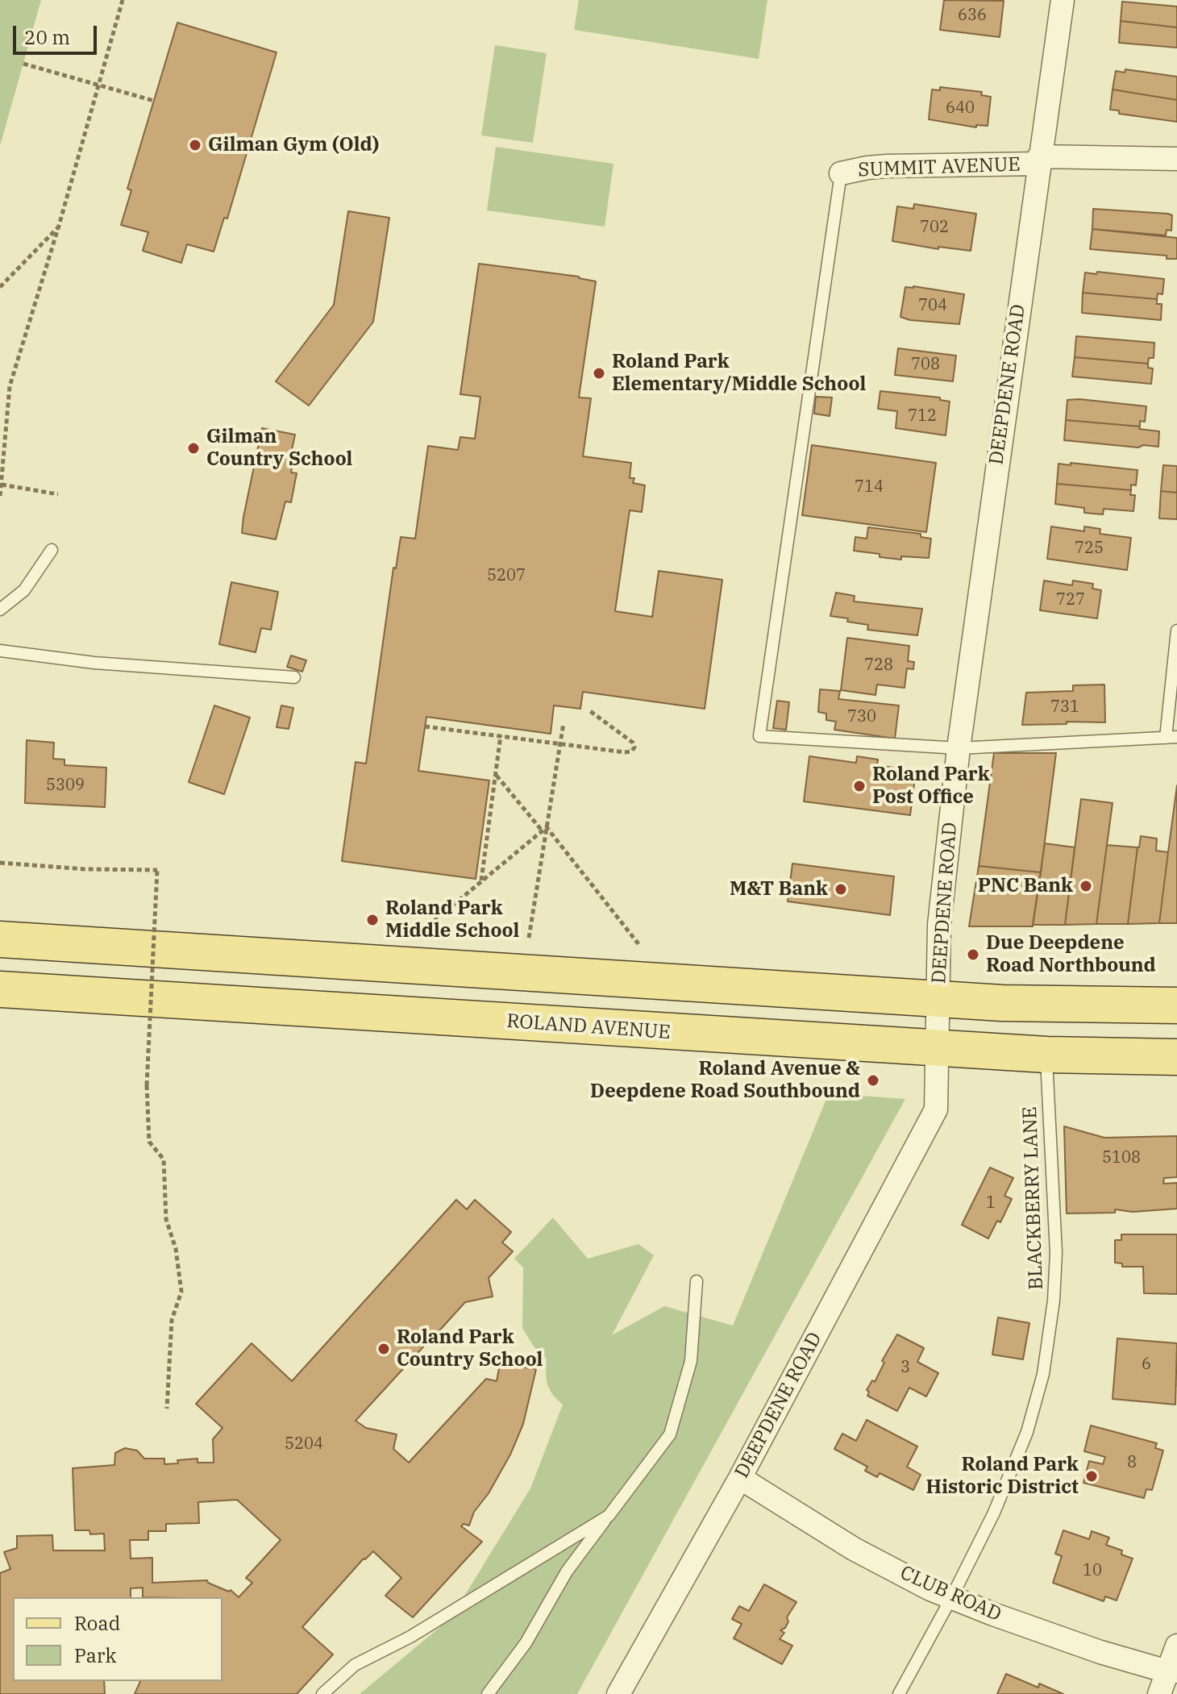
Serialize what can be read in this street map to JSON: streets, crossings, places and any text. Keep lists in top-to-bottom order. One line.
{"streets":{"main road":["ROLAND AVENUE"],"street":["SUMMIT AVENUE","DEEPDENE ROAD","CLUB ROAD"],"lane":["BLACKBERRY LANE"]},"crossings":[["SUMMIT AVENUE","DEEPDENE ROAD"],["DEEPDENE ROAD","ROLAND AVENUE"],["DEEPDENE ROAD","CLUB ROAD"],["ROLAND AVENUE","BLACKBERRY LANE"],["BLACKBERRY LANE","CLUB ROAD"]],"places":["Gilman Gym (Old)","Roland Park Elementary/Middle School","Gilman Country School","Roland Park Post Office","PNC Bank","M&T Bank","Roland Park Middle School","Due Deepdene Road Northbound","Roland Avenue & Deepdene Road Southbound","Roland Park Country School","Roland Park Historic District"],"house_numbers":["636","640","702","704","708","712","714","725","5207","727","728","731","730","5309","5108","1","6","3","5204","8","10"],"legend":["Road","Park"],"scale_bar":"20 m"}
